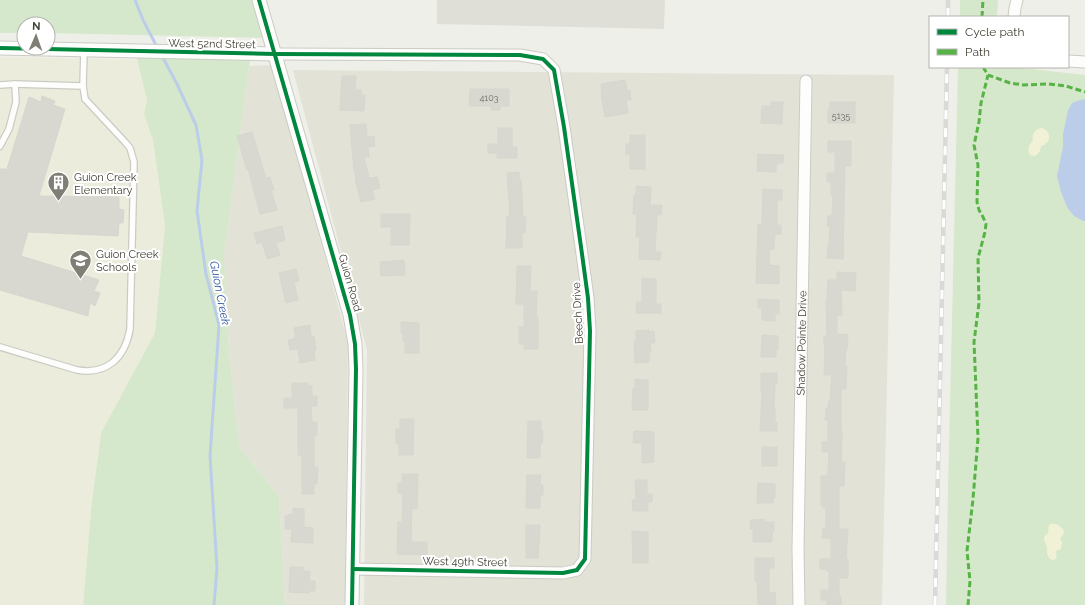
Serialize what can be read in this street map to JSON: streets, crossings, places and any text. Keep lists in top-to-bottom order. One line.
{"streets":{"street":["West 52nd Street","Guion Road","Beech Drive","Shadow Pointe Drive","West 49th Street"]},"crossings":[["West 52nd Street","Guion Road"],["West 52nd Street","Beech Drive"],["Guion Road","West 49th Street"],["Beech Drive","West 49th Street"]],"water":["Guion Creek"],"places":{"building":["Guion Creek Elementary"],"school or university":["Guion Creek Schools"]},"house_numbers":["4103","5135"],"legend":["Cycle path","Path"],"north":"top"}
